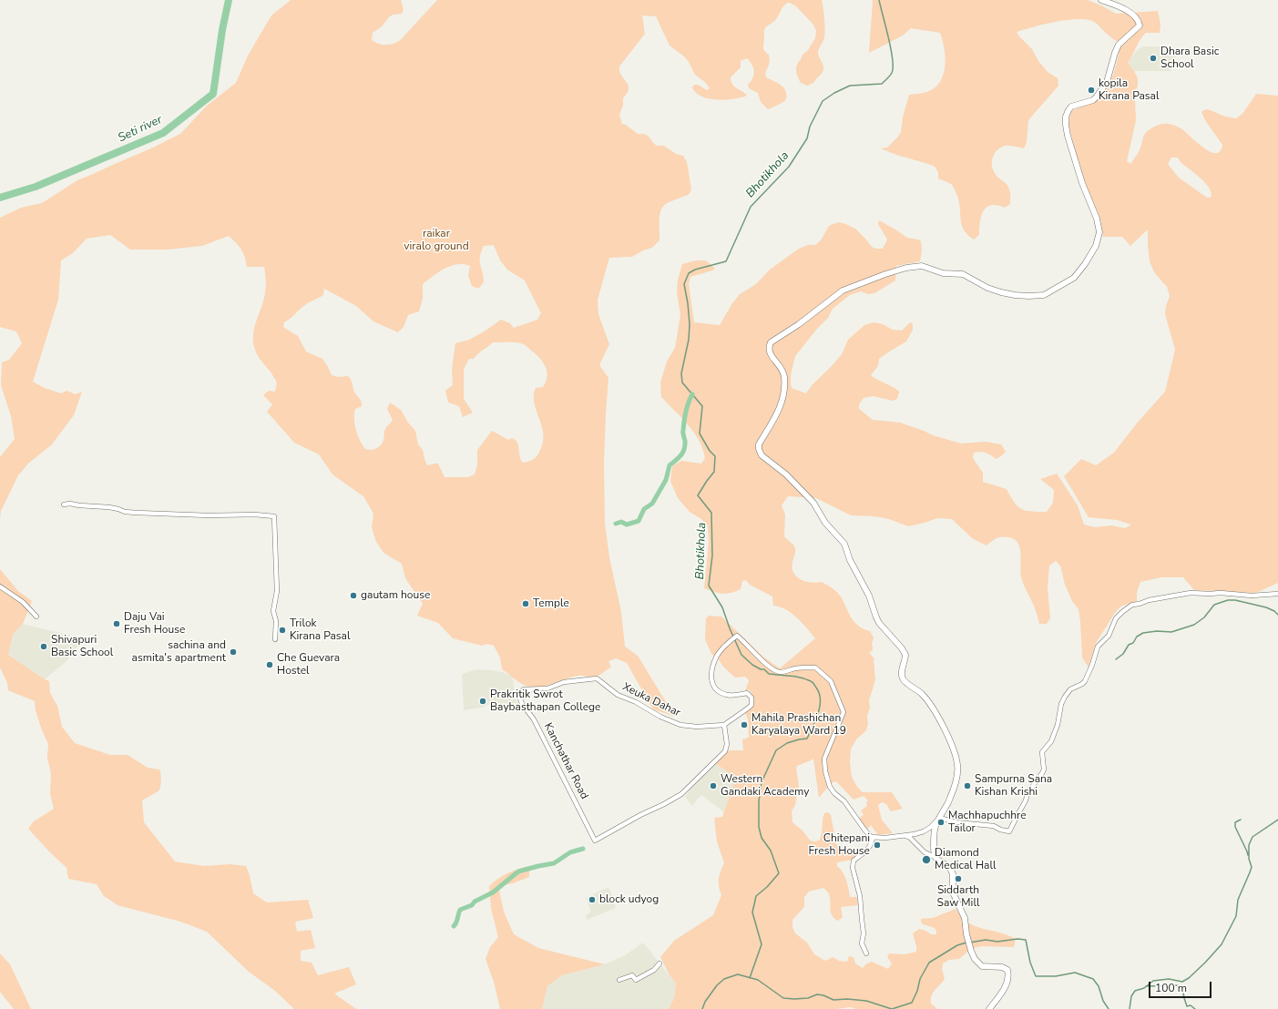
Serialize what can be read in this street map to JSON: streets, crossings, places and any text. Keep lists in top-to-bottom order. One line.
{"streets":{"street":["Xeuka Dahar","Kanchathar Road"]},"crossings":[["Xeuka Dahar","Kanchathar Road"]],"water":["Seti river","Bhotikhola"],"parks":["raikar viralo ground"],"places":["Dhara Basic School","kopila Kirana Pasal","gautam house","Temple","Daju Vai Fresh House","Trilok Kirana Pasal","Shivapuri Basic School","sachina and asmita's apartment","Che Guevara Hostel","Prakritik Swrot Baybasthapan College","Mahila Prashichan Karyalaya Ward 19","Western Gandaki Academy","Sampurna Sana Kishan Krishi","Machhapuchhre Tailor","Chitepani Fresh House","Diamond Medical Hall","Siddarth Saw Mill","block udyog"],"scale_bar":"100 m"}
